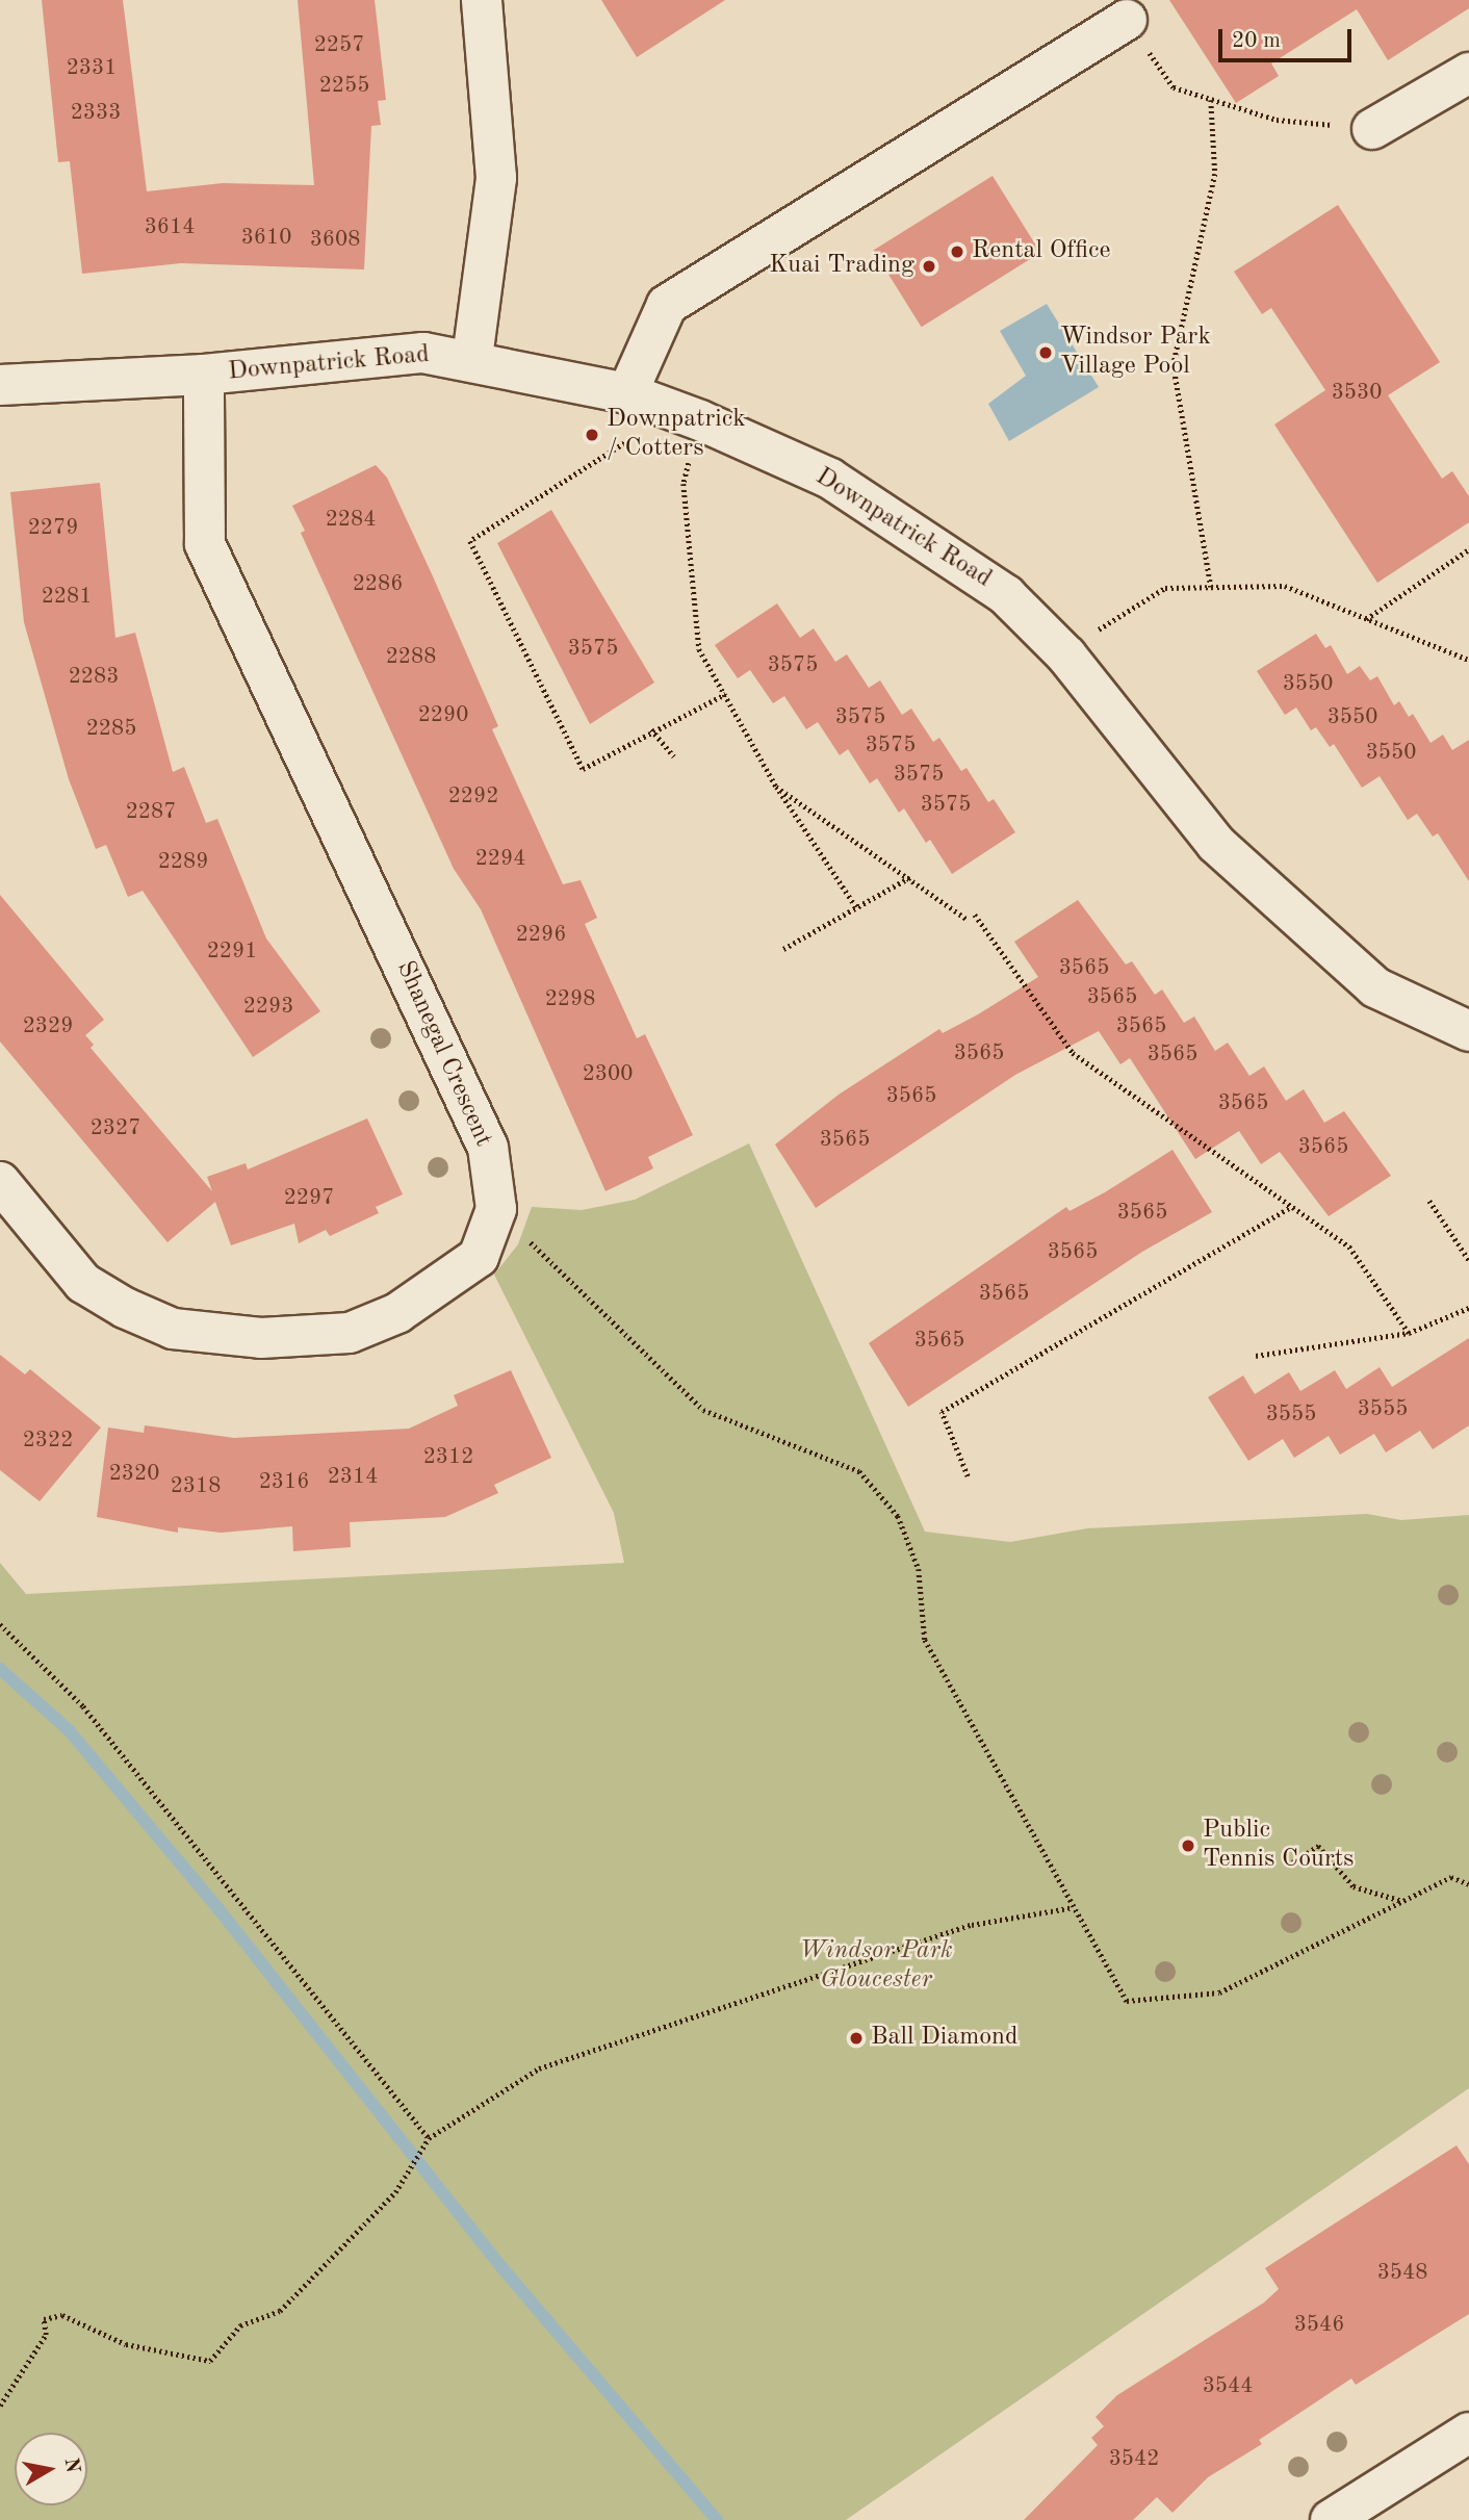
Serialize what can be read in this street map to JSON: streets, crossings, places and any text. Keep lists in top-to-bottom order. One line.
{"streets":{"street":["Downpatrick Road","Shanegal Crescent"]},"crossings":[["Downpatrick Road","Shanegal Crescent"]],"parks":["Windsor Park Gloucester"],"places":["Rental Office","Kuai Trading","Windsor Park Village Pool","Downpatrick / Cotters","Public Tennis Courts","Ball Diamond"],"house_numbers":["2257","2331","2255","2333","3614","3610","3608","3530","2284","2279","2286","2281","3575","2288","3575","2283","3550","2290","3575","3550","2285","3575","3550","3575","2292","3575","2287","2294","2289","2296","2291","3565","3565","2298","2293","2329","3565","3565","3565","2300","3565","3565","2327","3565","3565","2297","3565","3565","3565","3565","3555","3555","2322","2312","2320","2314","2316","2318","3548","3546","3544","3542"],"scale_bar":"20 m","north":"right"}
